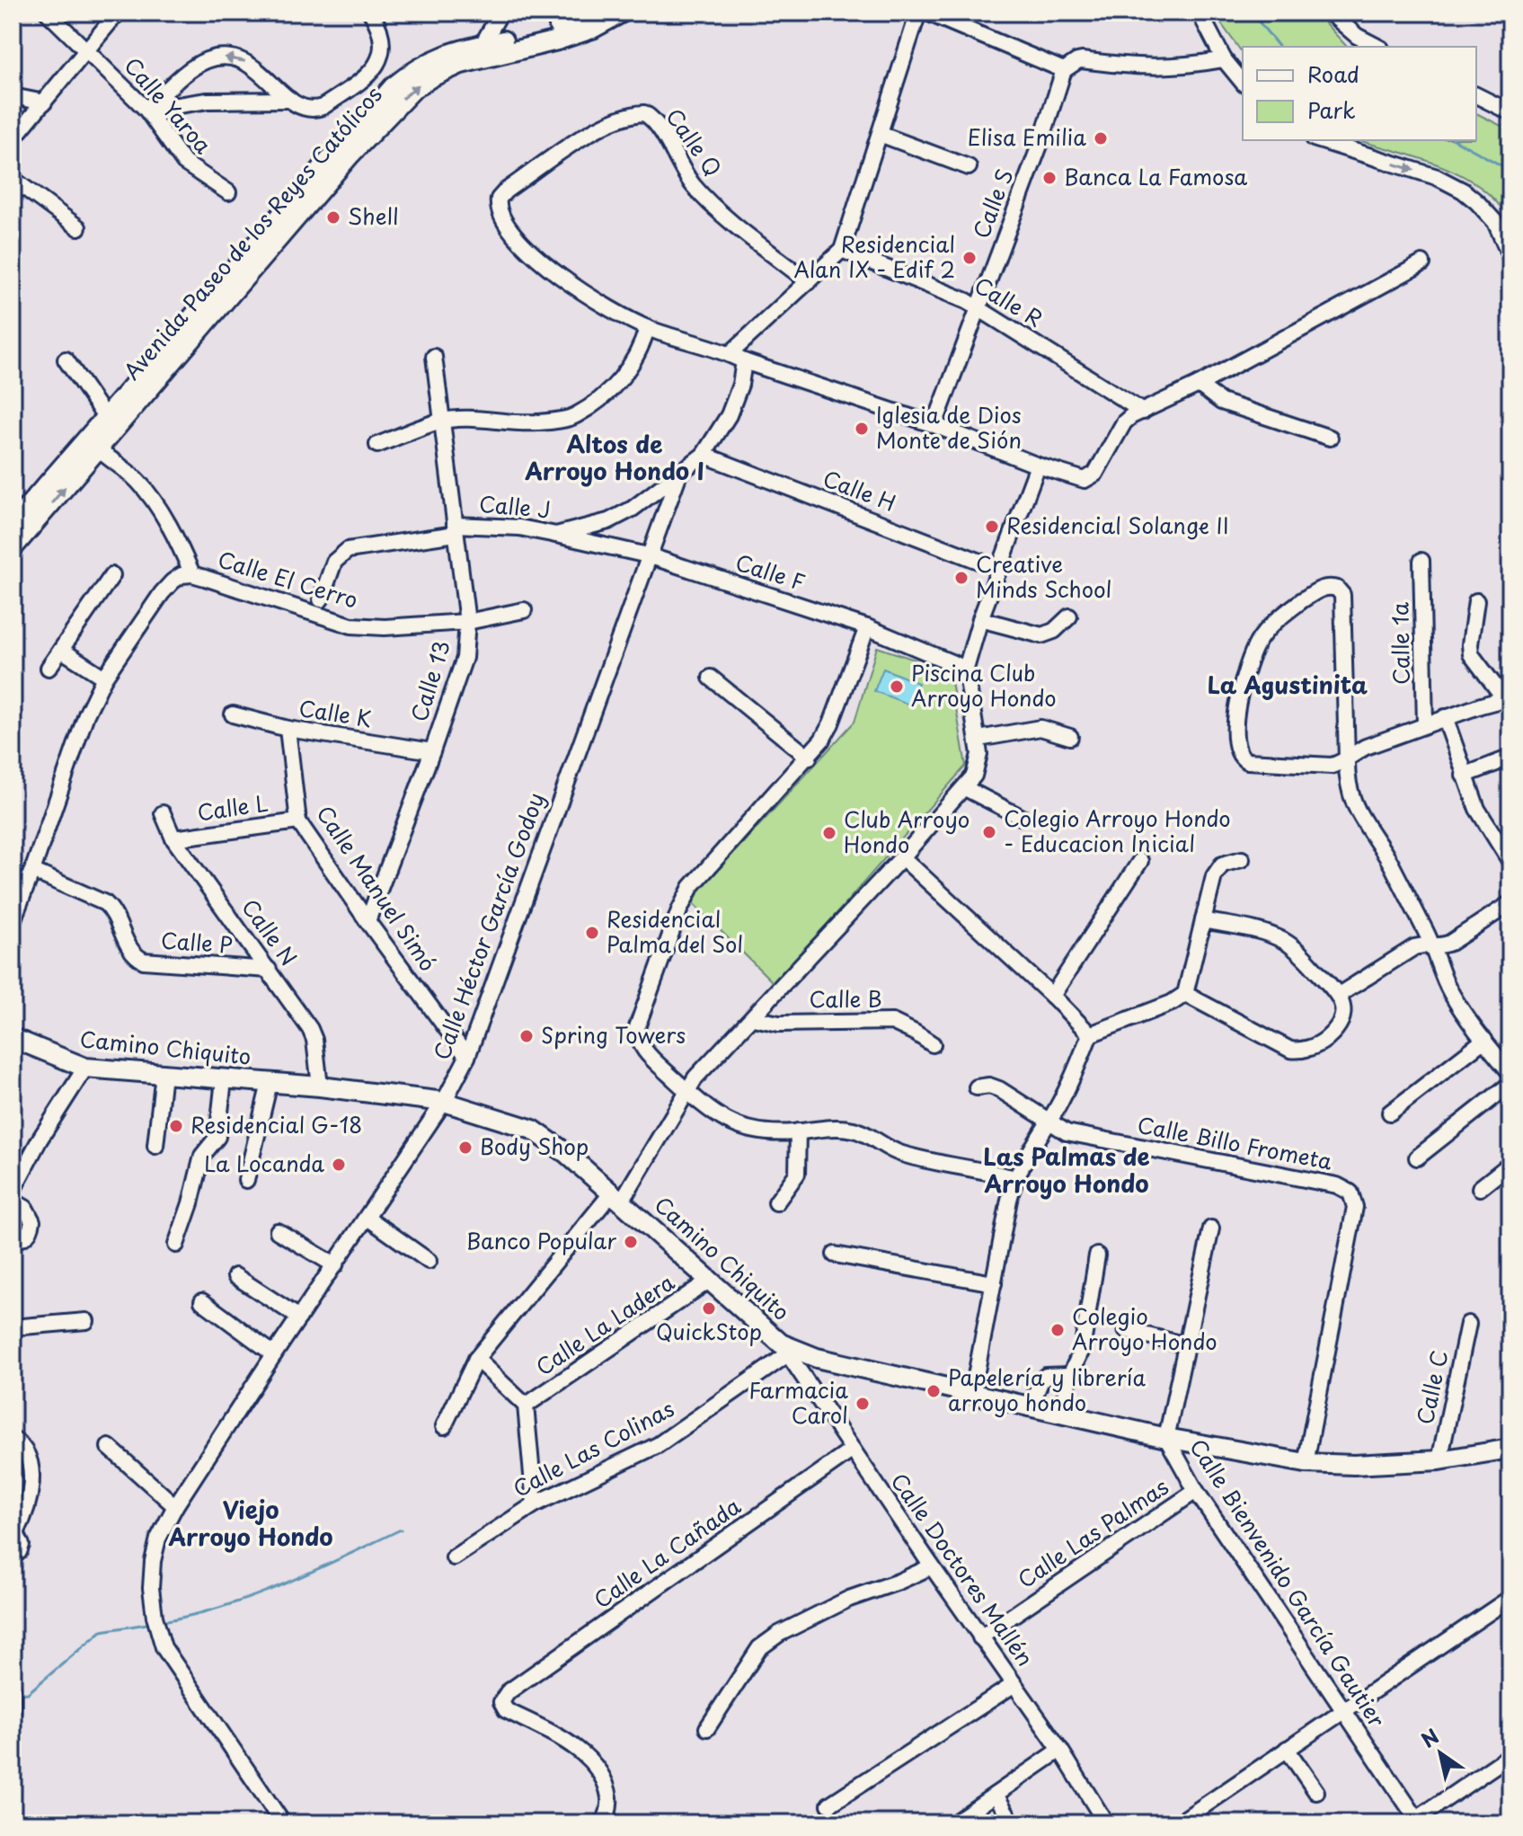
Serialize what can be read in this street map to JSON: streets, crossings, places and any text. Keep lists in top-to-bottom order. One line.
{"streets":{"main road":["Avenida Paseo de los Reyes Católicos","Camino Chiquito"],"street":["Calle Yaroa","Calle Q","Calle S","Calle R","Calle H","Calle J","Calle F","Calle El Cerro","Calle 1a","Calle 13","Calle K","Calle L","Calle Manuel Simó","Calle Héctor García Godoy","Calle N","Calle P","Calle B","Calle Billo Frometa","Calle La Ladera","Calle C","Calle Las Colinas","Calle Las Palmas","Calle La Cañada","Calle Doctores Mallén","Calle Bienvenido García Gautier"]},"crossings":[["Calle S","Calle R"],["Calle H","Calle J"],["Calle J","Calle F"],["Calle J","Calle 13"],["Calle J","Calle Héctor García Godoy"],["Calle F","Calle Héctor García Godoy"],["Calle El Cerro","Calle 13"],["Calle El Cerro","Calle P"],["Calle 13","Calle K"],["Calle 13","Calle Manuel Simó"],["Calle K","Calle Manuel Simó"],["Calle L","Calle Manuel Simó"],["Calle L","Calle N"],["Calle Manuel Simó","Calle Héctor García Godoy"],["Calle Héctor García Godoy","Camino Chiquito"],["Calle N","Calle P"],["Calle N","Camino Chiquito"],["Camino Chiquito","Calle Billo Frometa"],["Camino Chiquito","Calle La Ladera"],["Camino Chiquito","Calle C"],["Camino Chiquito","Calle Las Colinas"],["Camino Chiquito","Calle Doctores Mallén"],["Camino Chiquito","Calle Bienvenido García Gautier"],["Calle Las Colinas","Calle Doctores Mallén"],["Calle Las Palmas","Calle Doctores Mallén"],["Calle Las Palmas","Calle Bienvenido García Gautier"],["Calle La Cañada","Calle Doctores Mallén"]],"districts":["Altos de Arroyo Hondo I","La Agustinita","Las Palmas de Arroyo Hondo","Viejo Arroyo Hondo"],"places":["Elisa Emilia","Banca La Famosa","Shell","Residencial Alan IX - Edif 2","Iglesia de Dios Monte de Sión","Residencial Solange II","Creative Minds School","Piscina Club Arroyo Hondo","Colegio Arroyo Hondo - Educacion Inicial","Club Arroyo Hondo","Residencial Palma del Sol","Spring Towers","Residencial G-18","Body Shop","La Locanda","Banco Popular","QuickStop","Colegio Arroyo Hondo","Papelería y librería arroyo hondo","Farmacia Carol"],"legend":["Road","Park"],"north":"top left"}
